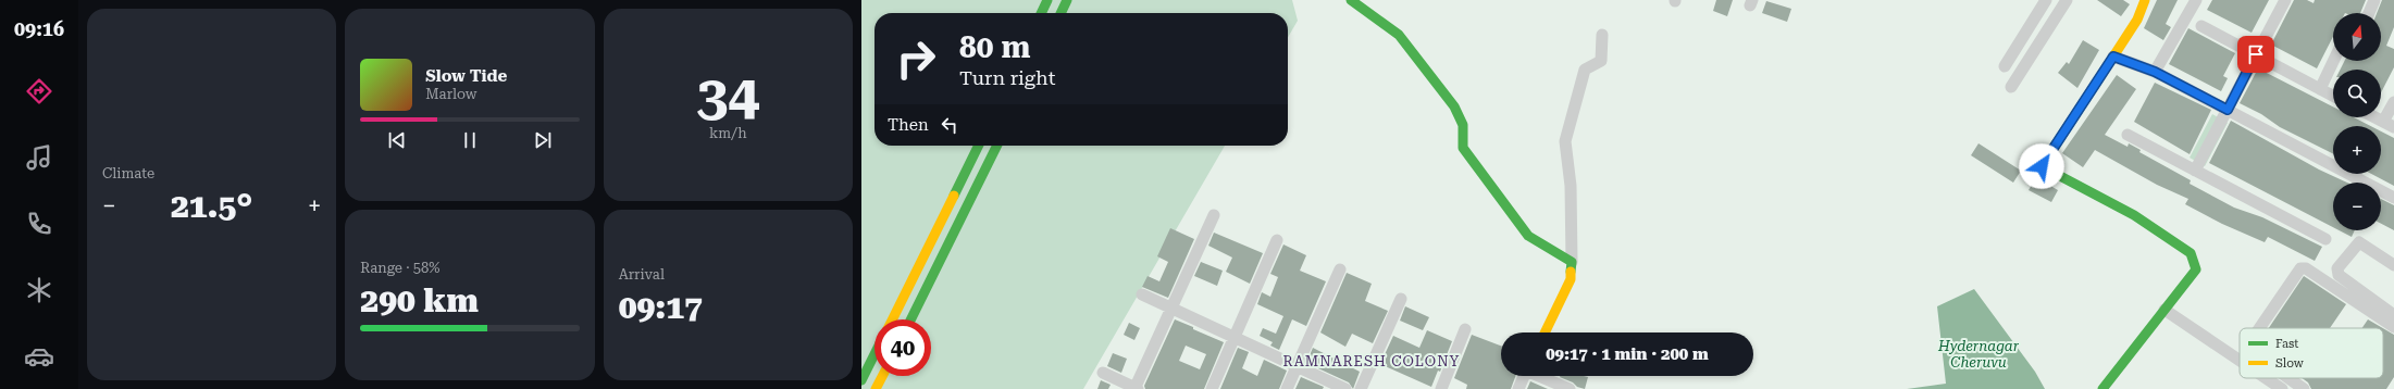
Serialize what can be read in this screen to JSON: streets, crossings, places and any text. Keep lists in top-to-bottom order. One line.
{"districts":["RAMNARESH COLONY"],"water":["Hydernagar Cheruvu"],"legend":["Fast","Slow"],"north":"top","page":{"tabs":"09:16","tile":["Climate",["34","km/h"],["Range · 58%","290 km"],["Arrival","09:17"]],"map_buttons":["+","−"],"turn":["80 m","Turn right"],"song":["Slow Tide","Marlow"],"then":"Then","heat":["−","21.5°","+"],"limit":"40","trip":"09:17 · 1 min · 200 m"}}
